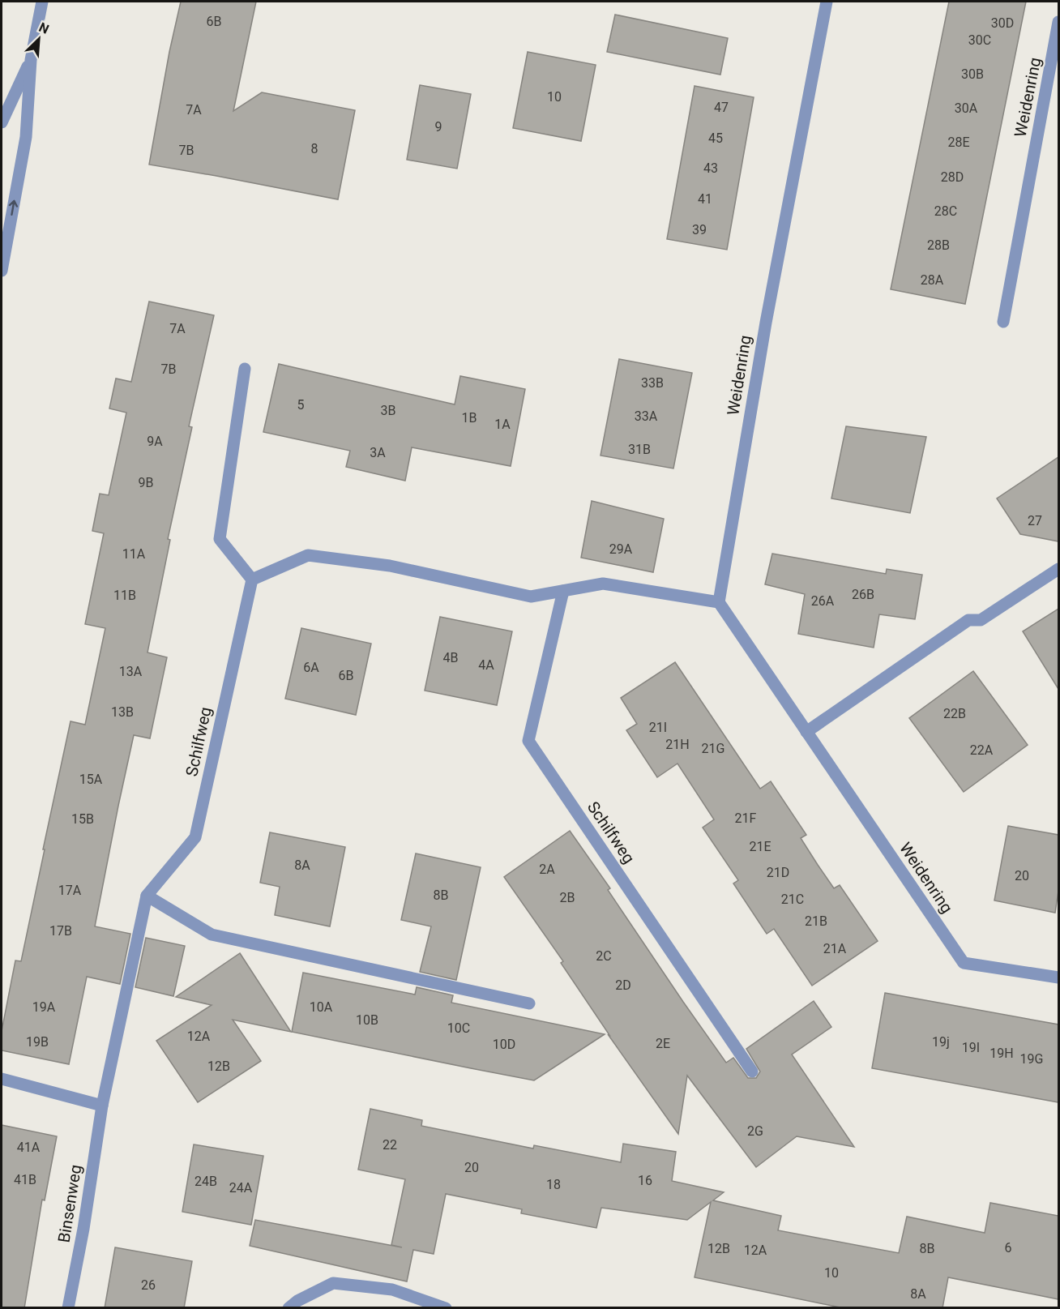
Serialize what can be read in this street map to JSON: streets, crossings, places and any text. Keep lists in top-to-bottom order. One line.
{"streets":{"street":["Weidenring","Schilfweg","Binsenweg"]},"crossings":[["Schilfweg","Binsenweg"]],"house_numbers":["6B","30D","30C","30B","10","47","30A","7A","9","45","28E","8","7B","43","28D","41","28C","39","28B","28A","7A","7B","33B","5","3B","33A","1B","1A","9A","31B","3A","9B","27","29A","11A","26B","11B","26A","4B","4A","6A","13A","6B","13B","22B","21I","21H","21G","22A","15A","21F","15B","21E","8A","2A","21D","20","17A","8B","2B","21C","21B","17B","21A","2C","2D","19A","10A","10B","10C","12A","19B","19j","2E","10D","19I","19H","19G","12B","2G","22","41A","20","41B","16","24B","18","24A","6","12B","8B","12A","10","26","8A"],"north":"top right"}
